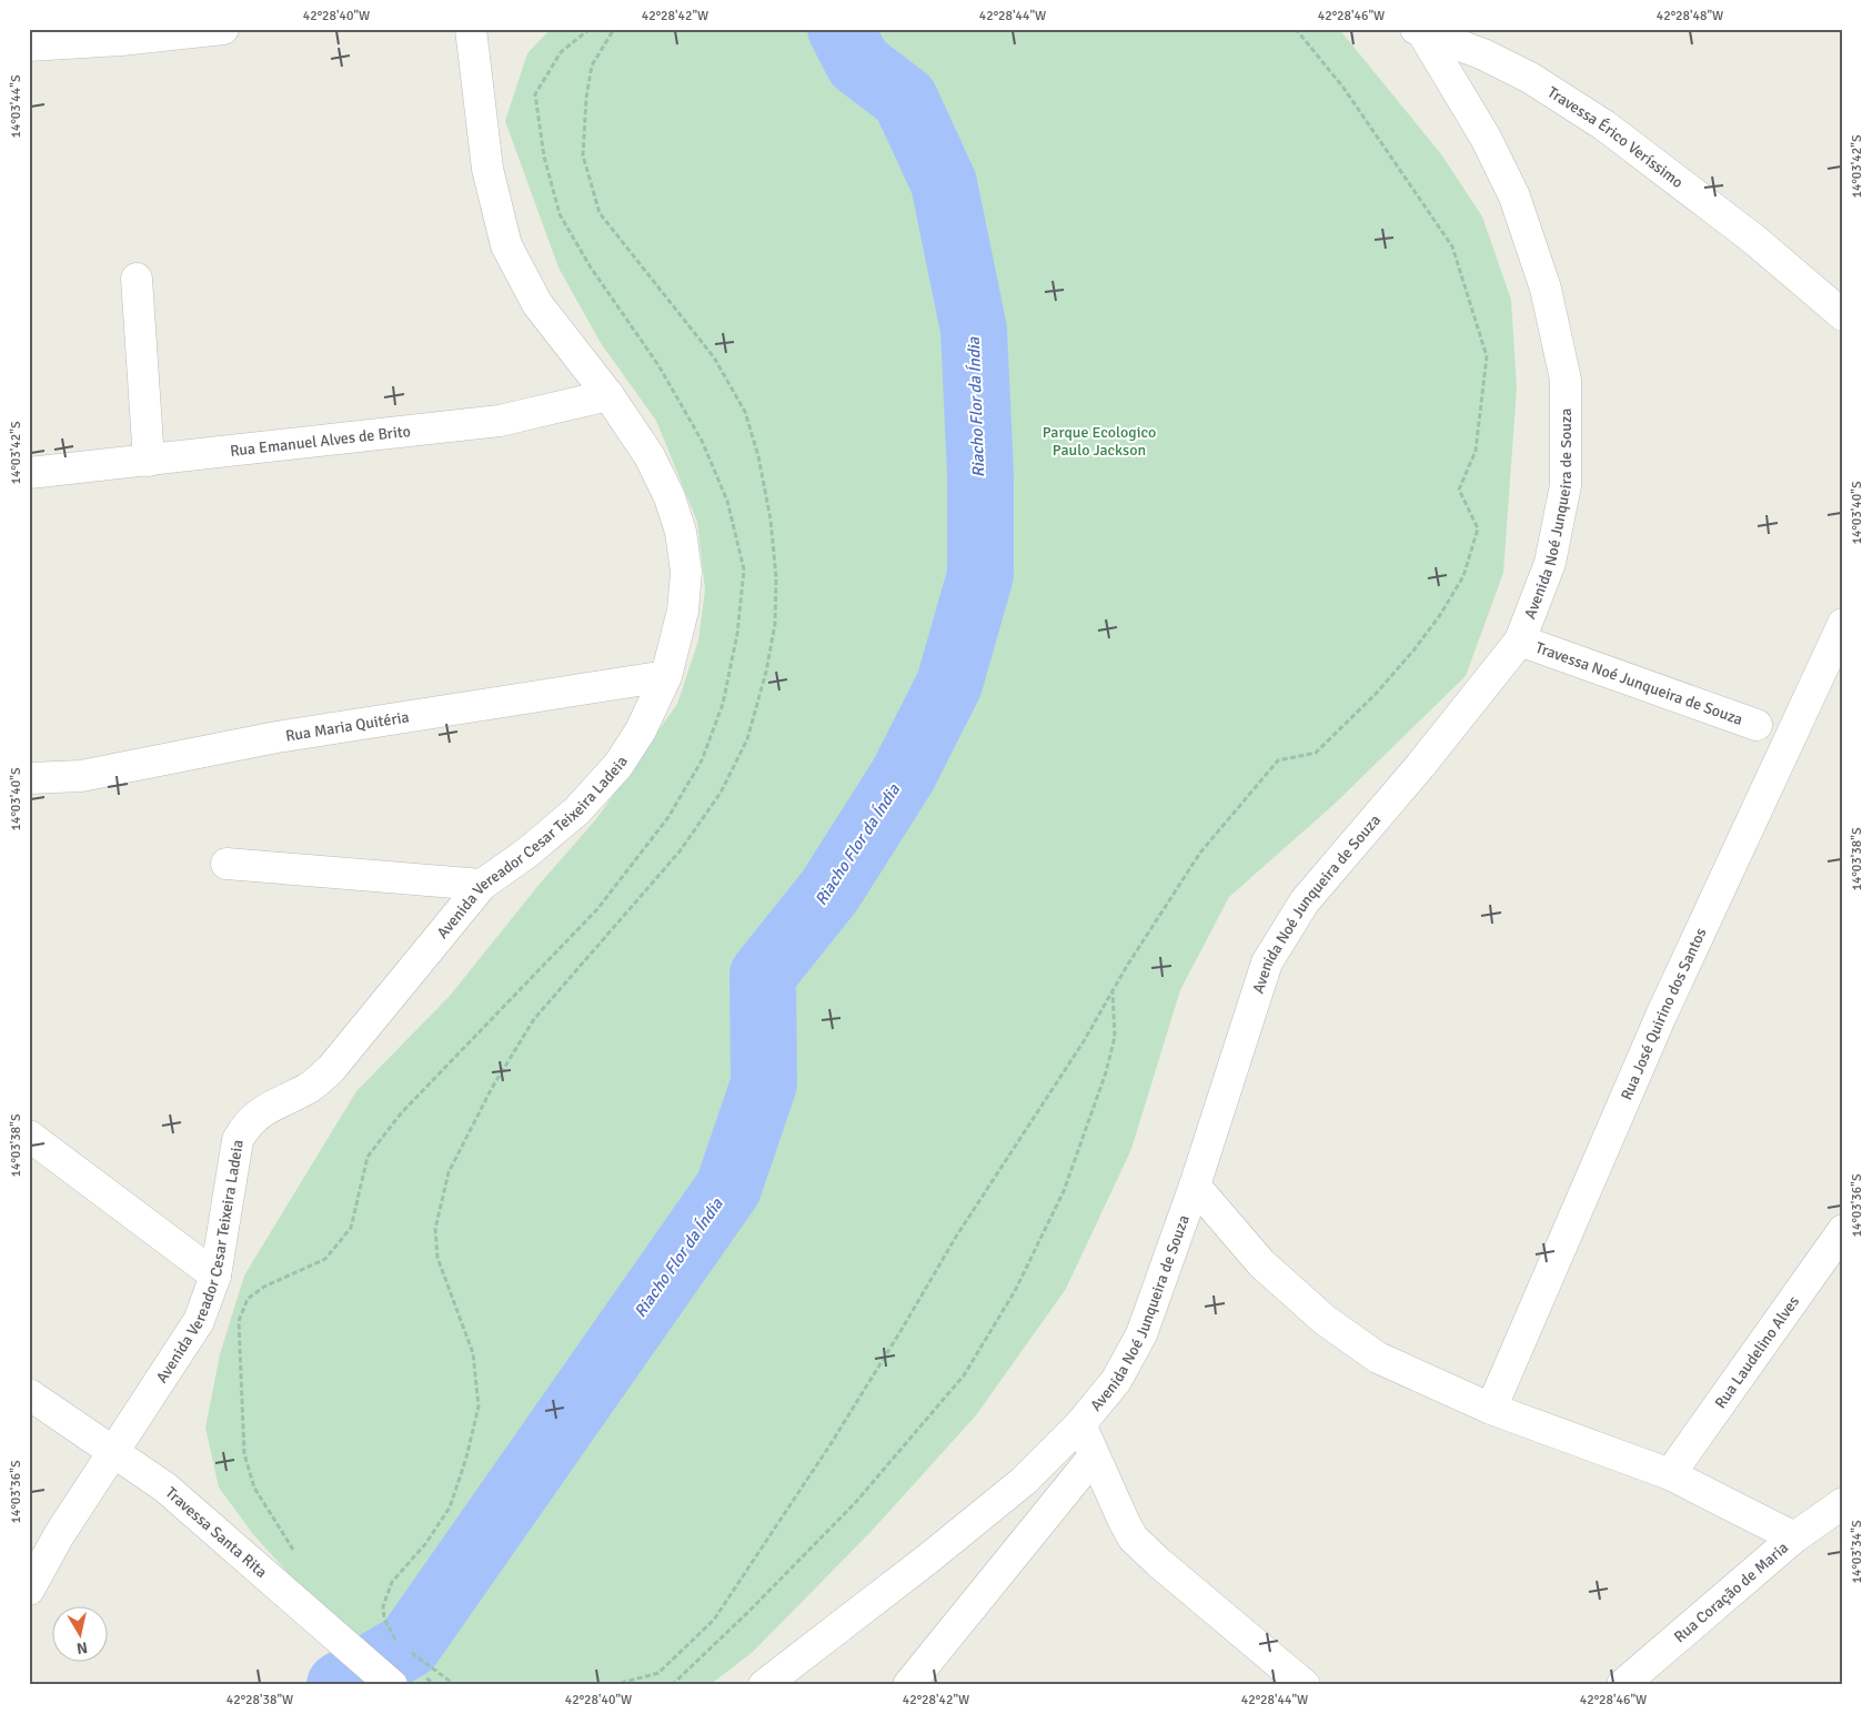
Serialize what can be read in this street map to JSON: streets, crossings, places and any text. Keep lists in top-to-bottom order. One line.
{"streets":{"street":["Travessa Érico Veríssimo","Rua Emanuel Alves de Brito","Avenida Noé Junqueira de Souza","Travessa Noé Junqueira de Souza","Rua Maria Quitéria","Avenida Vereador Cesar Teixeira Ladeia","Rua José Quirino dos Santos","Rua Laudelino Alves","Travessa Santa Rita","Rua Coração de Maria"]},"crossings":[["Travessa Érico Veríssimo","Avenida Noé Junqueira de Souza"],["Rua Emanuel Alves de Brito","Avenida Vereador Cesar Teixeira Ladeia"],["Avenida Noé Junqueira de Souza","Travessa Noé Junqueira de Souza"],["Rua Maria Quitéria","Avenida Vereador Cesar Teixeira Ladeia"],["Avenida Vereador Cesar Teixeira Ladeia","Travessa Santa Rita"]],"water":["Riacho Flor da Índia"],"parks":["Parque Ecologico Paulo Jackson"],"north":"bottom","coordinates":["42°28'40\"W","42°28'42\"W","42°28'44\"W","42°28'46\"W","42°28'48\"W","14°03'44\"S","14°03'42\"S","14°03'40\"S","14°03'38\"S","14°03'36\"S","14°03'34\"S","42°28'38\"W"]}
